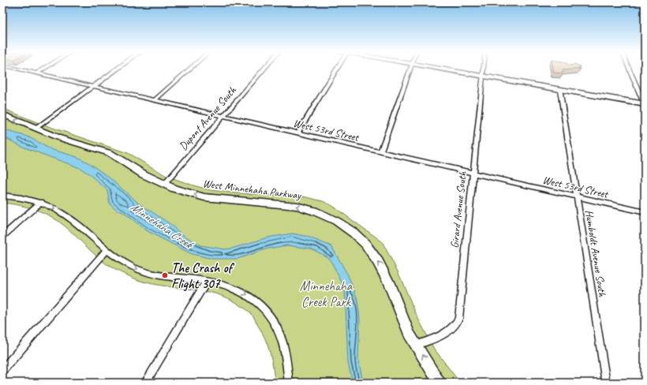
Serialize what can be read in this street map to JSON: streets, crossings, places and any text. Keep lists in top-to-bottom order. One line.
{"streets":{"street":["Dupont Avenue South","West 53rd Street","West Minnehaha Parkway","Girard Avenue South","Humboldt Avenue South"]},"crossings":[["Dupont Avenue South","West 53rd Street"],["Dupont Avenue South","West Minnehaha Parkway"],["West 53rd Street","Girard Avenue South"],["West 53rd Street","Humboldt Avenue South"],["West Minnehaha Parkway","Girard Avenue South"]],"one_way":["West Minnehaha Parkway"],"water":["Minnehaha Creek"],"parks":["Minnehaha Creek Park"],"places":["The Crash of Flight 307"]}
